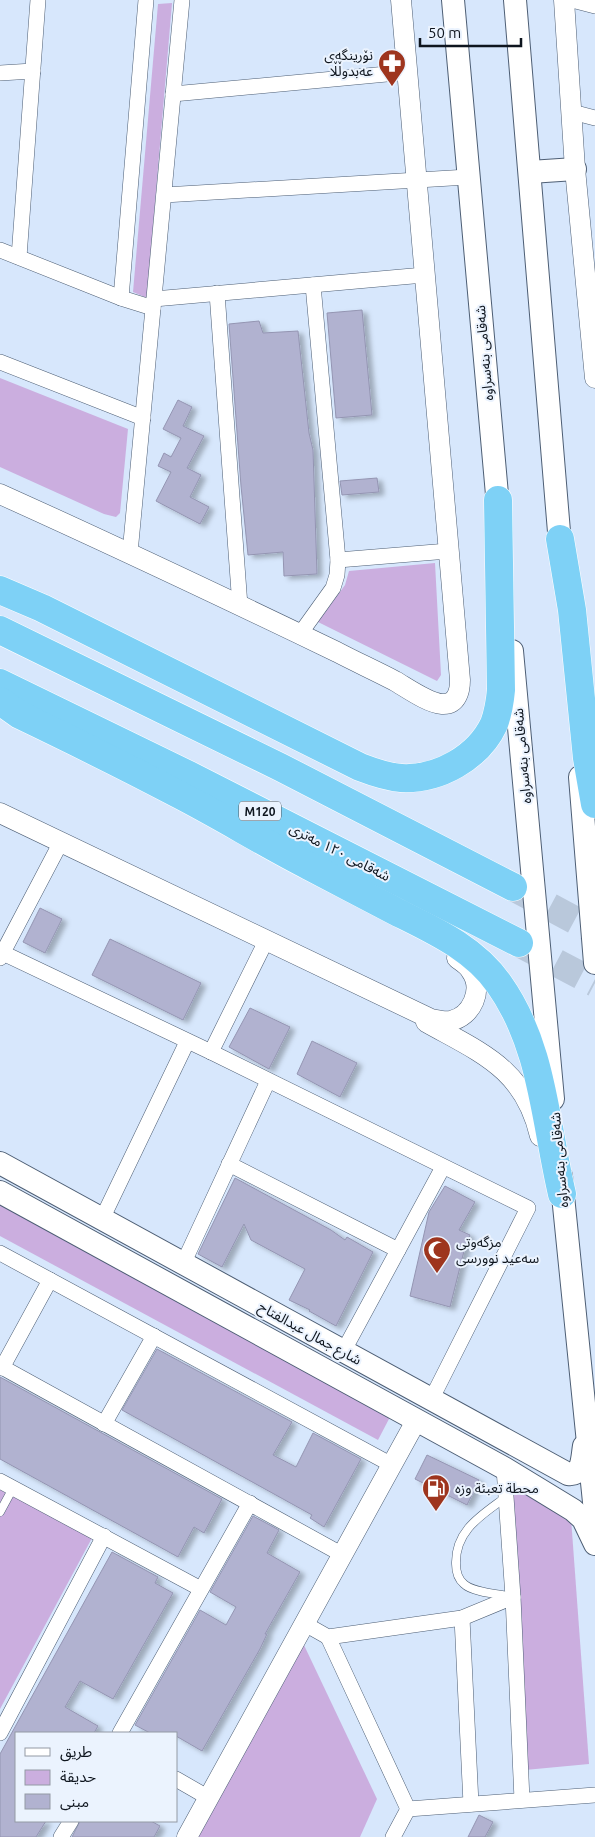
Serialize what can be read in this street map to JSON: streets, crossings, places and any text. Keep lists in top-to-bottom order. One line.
{"streets":{"highway":["M120","شەقامی ١٢٠ مەتری"],"main road":["شەقامی بنەسراوە","شارع جمال عبدالفتاح"]},"places":{"pharmacy":["نۆرینگەی عەبدوڵڵا"],"mosque":["مزگەوتی سەعید نوورسی"],"fuel station":["محطة تعبئة وزه"]},"legend":["طريق","حديقة","مبنى"],"scale_bar":"50 m"}
